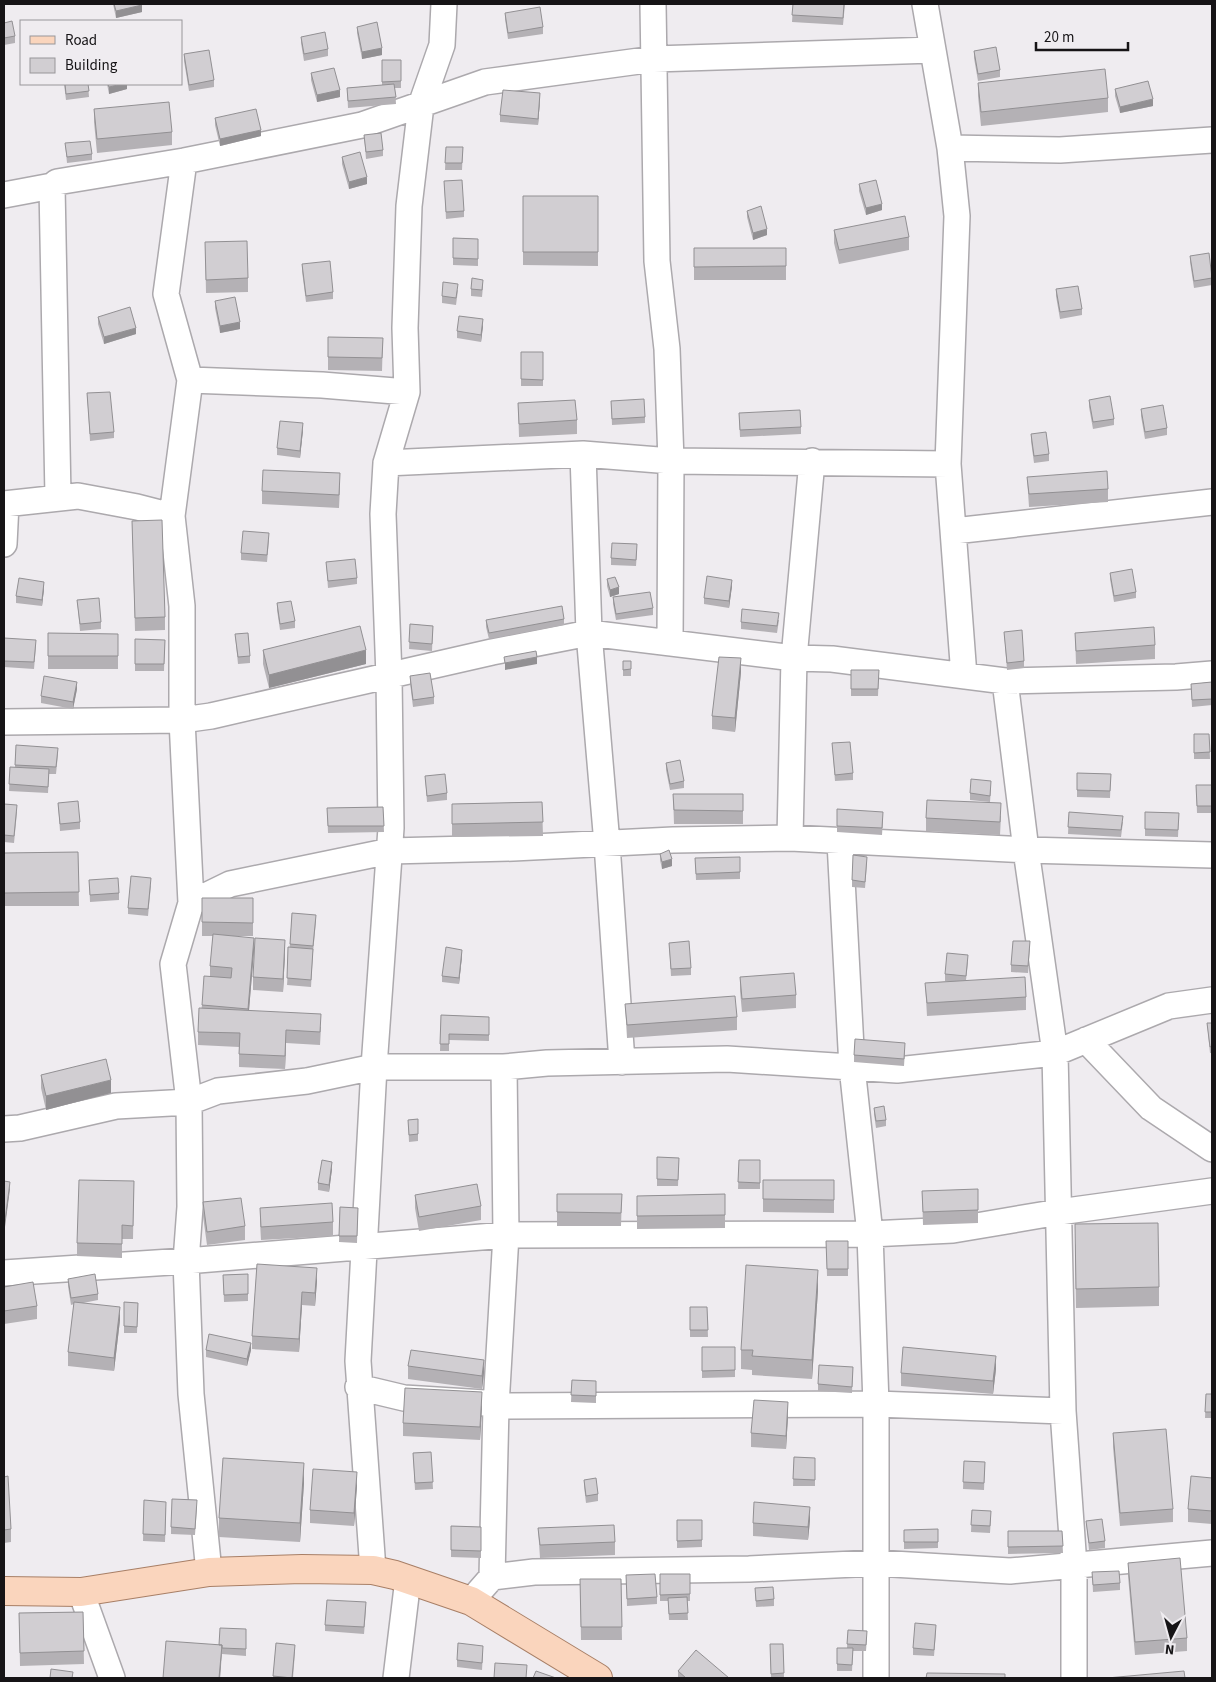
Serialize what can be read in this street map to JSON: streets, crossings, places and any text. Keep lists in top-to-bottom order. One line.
{"legend":["Road","Building"],"scale_bar":"20 m","north":"bottom"}
